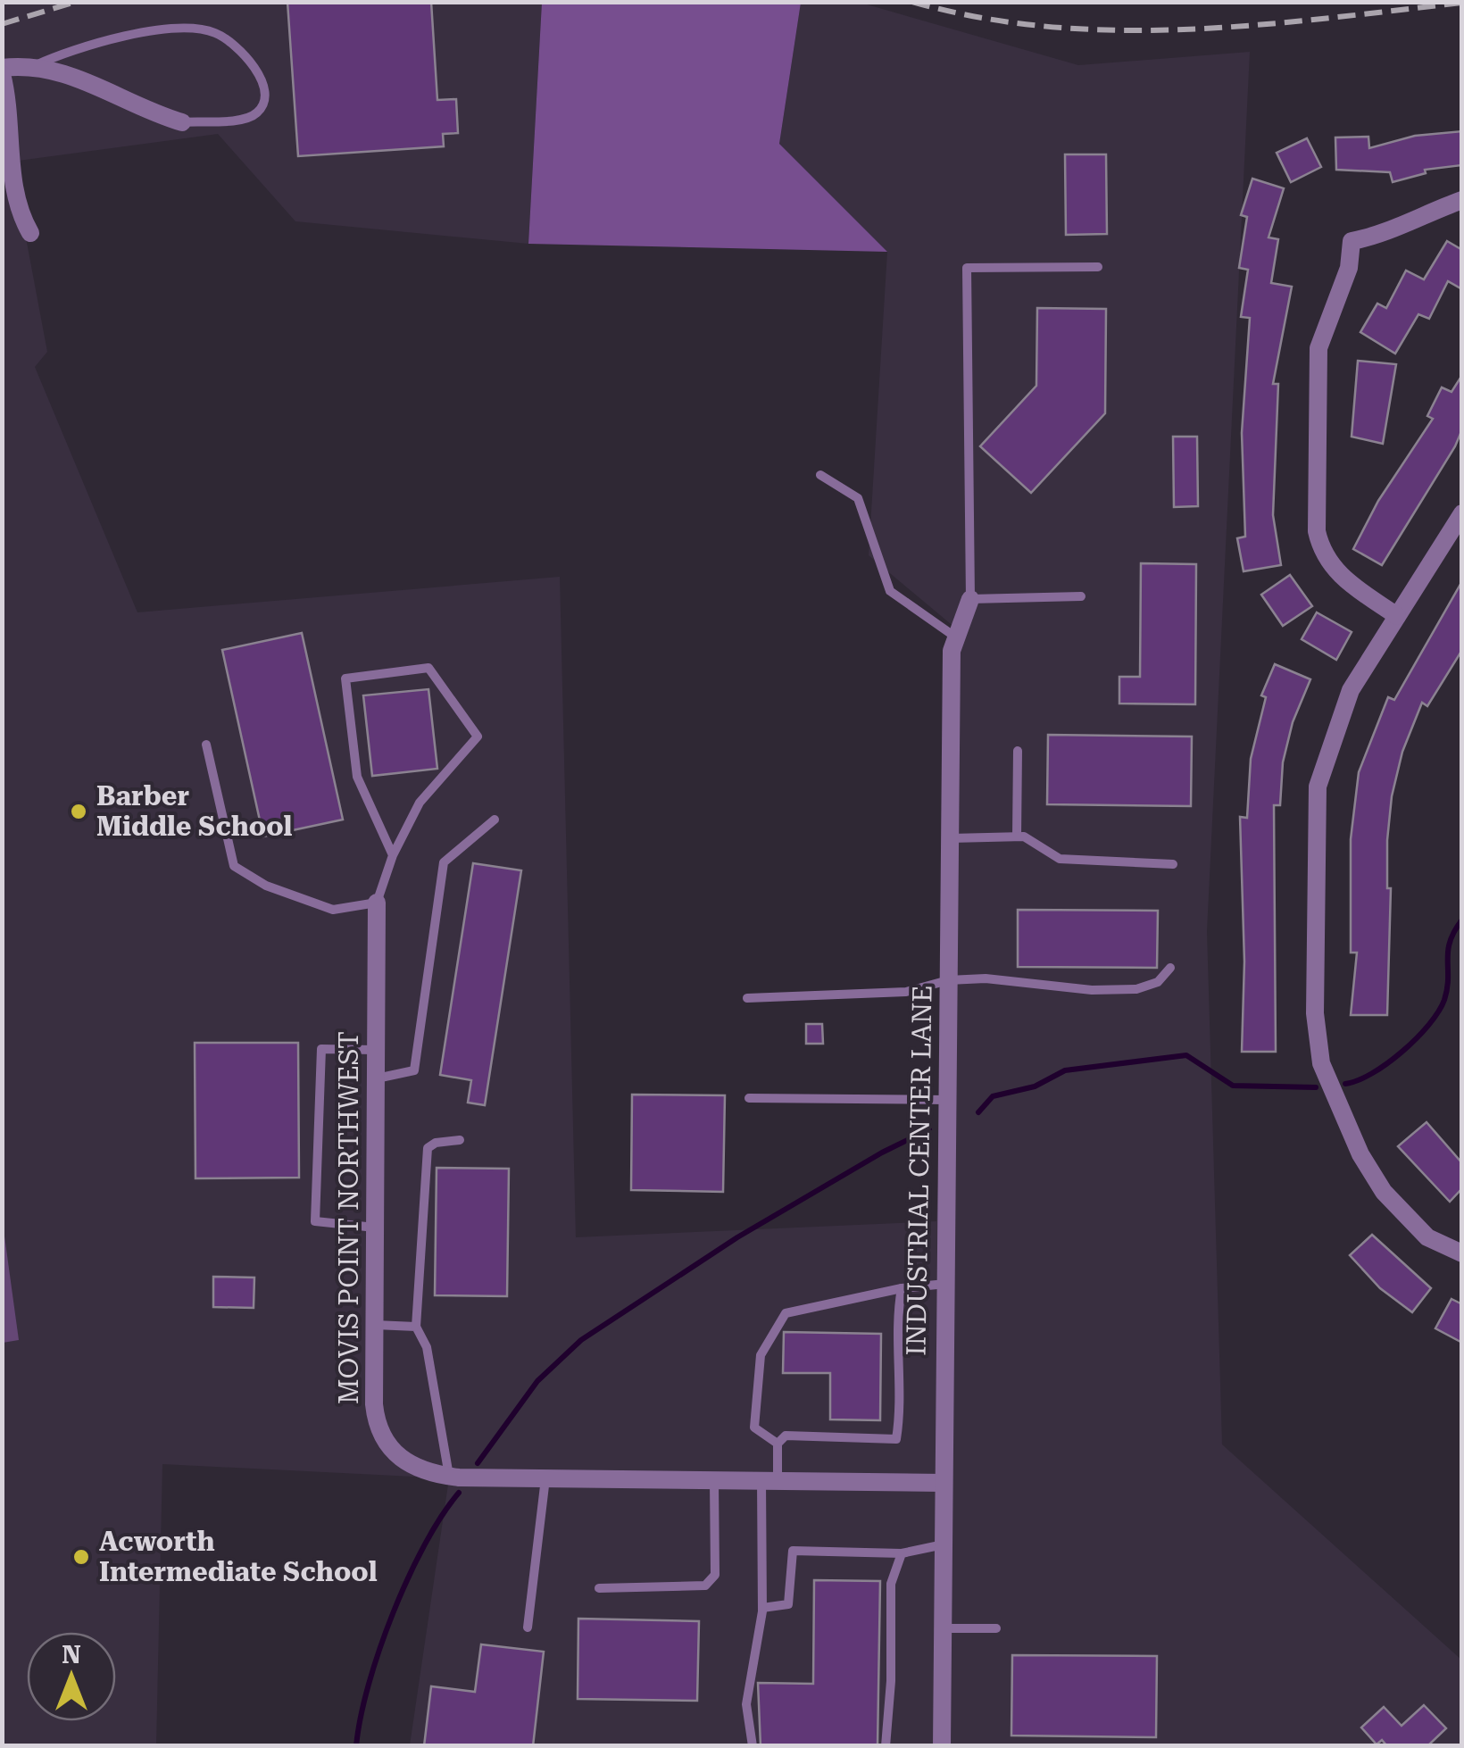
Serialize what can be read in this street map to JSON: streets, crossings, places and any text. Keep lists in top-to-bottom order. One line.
{"streets":{"street":["INDUSTRIAL CENTER LANE","MOVIS POINT NORTHWEST"]},"crossings":[["INDUSTRIAL CENTER LANE","MOVIS POINT NORTHWEST"]],"places":["Barber Middle School","Acworth Intermediate School"],"north":"top"}
